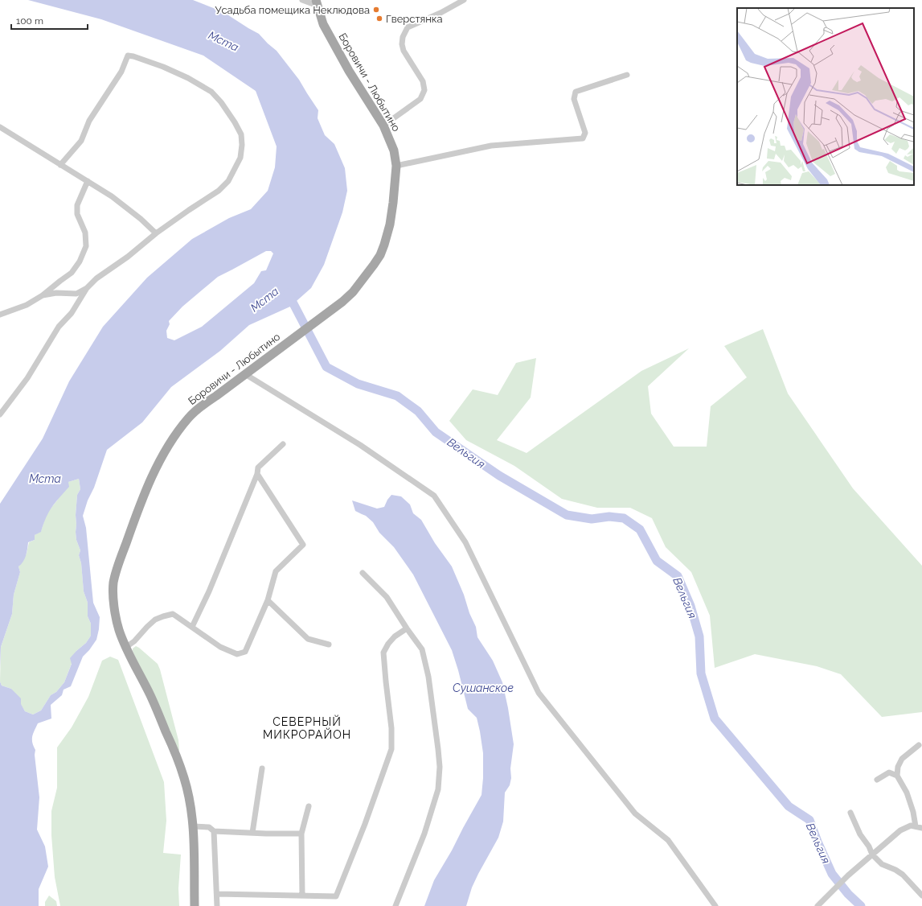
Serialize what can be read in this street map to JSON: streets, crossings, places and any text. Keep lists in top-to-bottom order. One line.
{"streets":{"main road":["Боровичи - Любытино"]},"districts":["СЕВЕРНЫЙ МИКРОРАЙОН"],"water":["Мста","Вельгия","Сушанское"],"places":["Усадьба помещика Неклюдова","Гверстянка"],"scale_bar":"100 m"}
